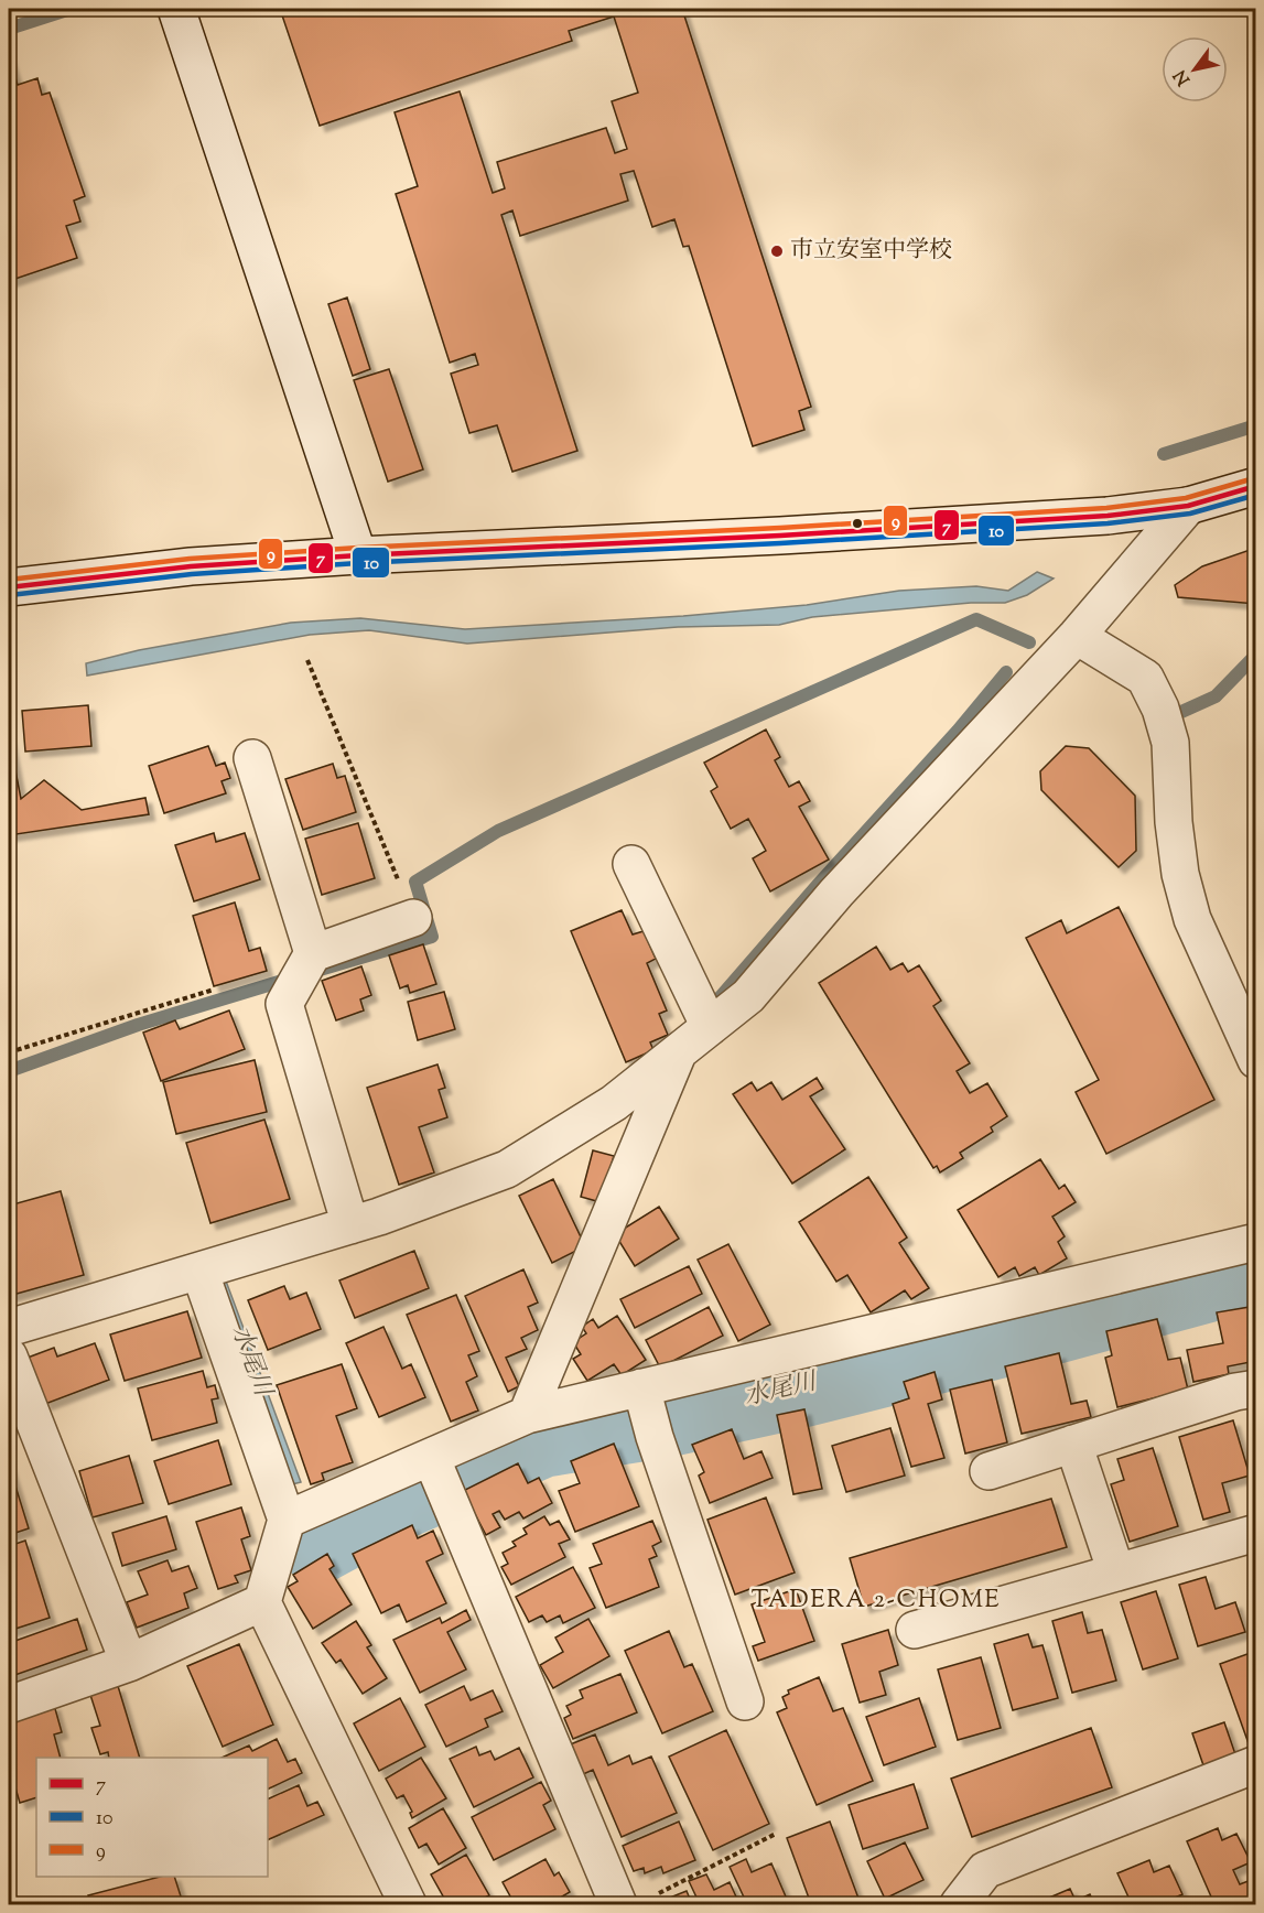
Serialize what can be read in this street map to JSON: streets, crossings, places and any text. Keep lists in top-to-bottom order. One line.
{"districts":["TADERA 2-CHOME"],"water":["水尾川"],"places":["市立安室中学校"],"lines":["transit line 9","transit line 7","transit line 10"],"legend":["7","10","9"],"north":"bottom left"}
